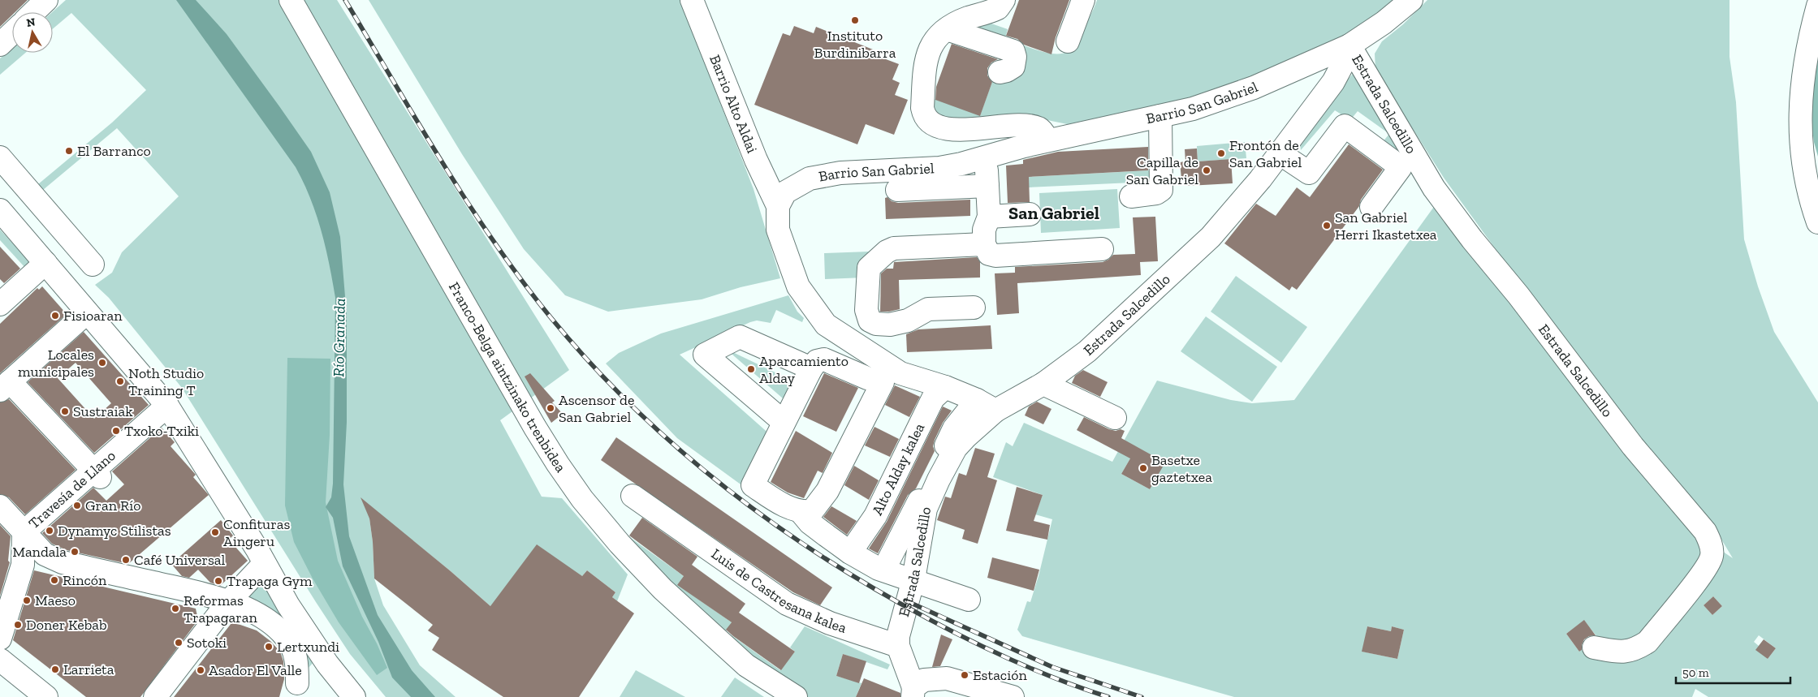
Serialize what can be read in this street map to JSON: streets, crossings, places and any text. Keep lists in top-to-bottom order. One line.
{"streets":{"main road":["Barrio San Gabriel","Barrio Alto Aldai","Estrada Salcedillo","Franco-Belga aintzinako trenbidea","Alto Alday kalea","Travesía de Llano","Luis de Castresana kalea"]},"crossings":[["Barrio San Gabriel","Barrio Alto Aldai"],["Barrio San Gabriel","Estrada Salcedillo"],["Estrada Salcedillo","Luis de Castresana kalea"]],"districts":["San Gabriel"],"water":["Río Granada"],"places":["Instituto Burdinibarra","El Barranco","Frontón de San Gabriel","Capilla de San Gabriel","San Gabriel Herri Ikastetxea","Fisioaran","Locales municipales","Aparcamiento Alday","Noth Studio Training T","Ascensor de San Gabriel","Sustraiak","Txoko-Txiki","Basetxe gaztetxea","Gran Río","Dynamyc Stilistas","Confituras Aingeru","Mandala","Café Universal","Rincón","Trapaga Gym","Maeso","Reformas Trapagaran","Doner Kebab","Sotoki","Lertxundi","Larrieta","Asador El Valle","Estación"],"scale_bar":"50 m","north":"top"}
